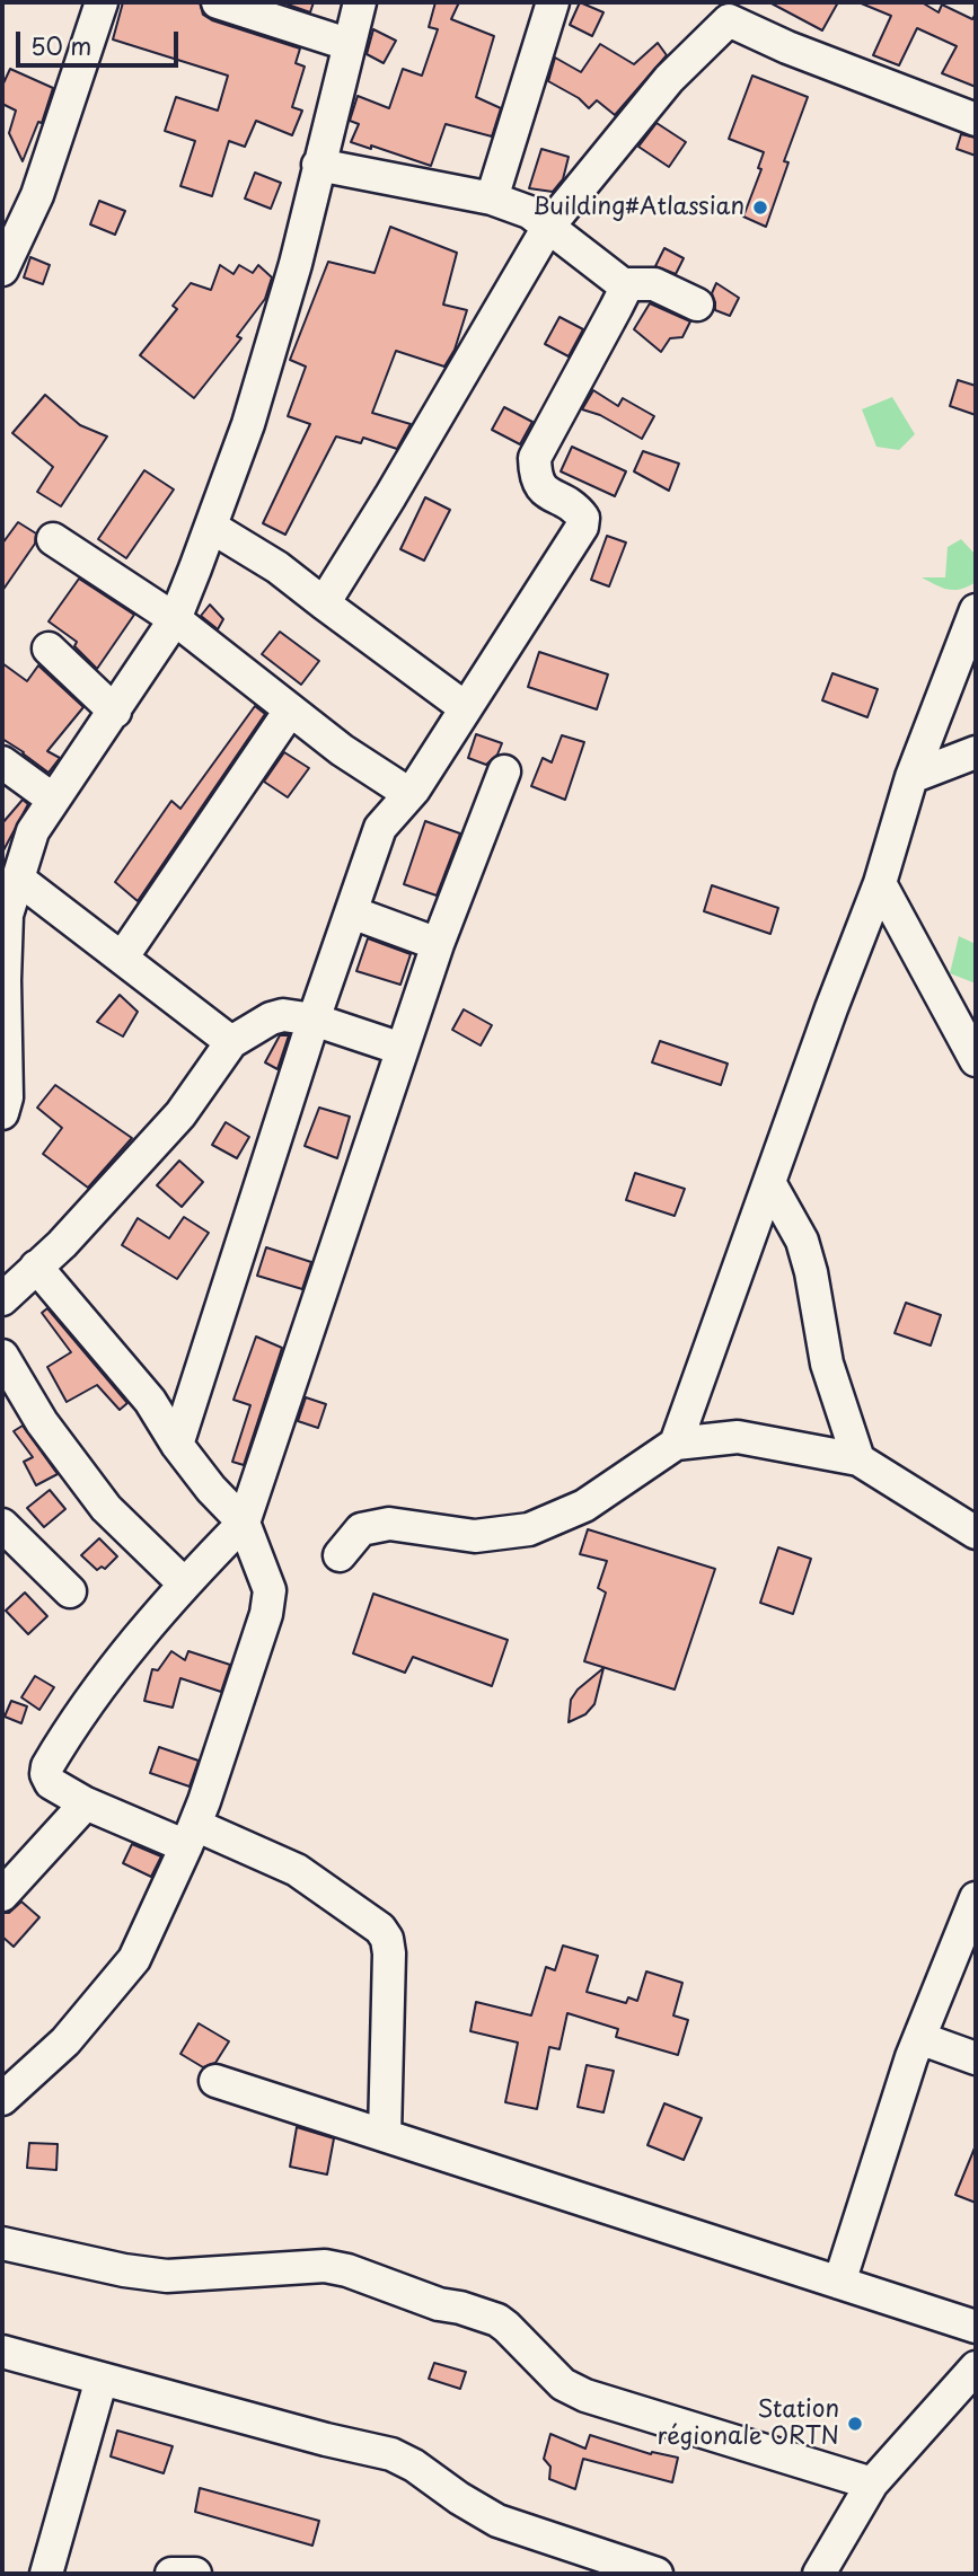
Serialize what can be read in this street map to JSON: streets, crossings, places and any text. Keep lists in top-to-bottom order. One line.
{"places":["Building#Atlassian","Station régionale ORTN"],"scale_bar":"50 m"}
